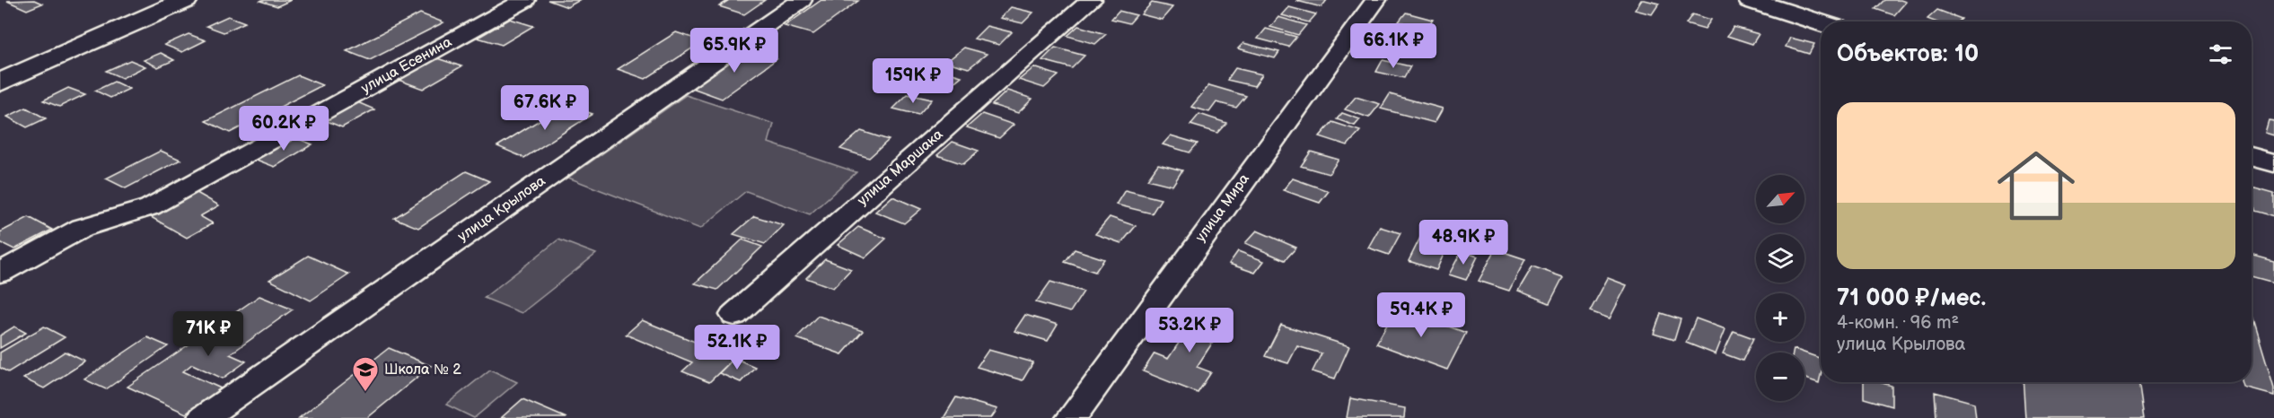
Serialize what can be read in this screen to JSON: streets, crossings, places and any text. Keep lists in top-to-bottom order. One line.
{"streets":{"street":["улица Есенина","улица Маршака","улица Мира","улица Крылова"]},"places":{"school or university":["Школа № 2"]},"north":"top right","page":{"heading":"Объектов: 10","price":["66.1K ₽","65.9K ₽","159K ₽","67.6K ₽","60.2K ₽","48.9K ₽","59.4K ₽","53.2K ₽","71K ₽","52.1K ₽"],"list":[{"name":"71 000 ₽/мес.","note":"4-комн. · 96 m² · улица Крылова"}],"map_buttons":["+","−"]}}
